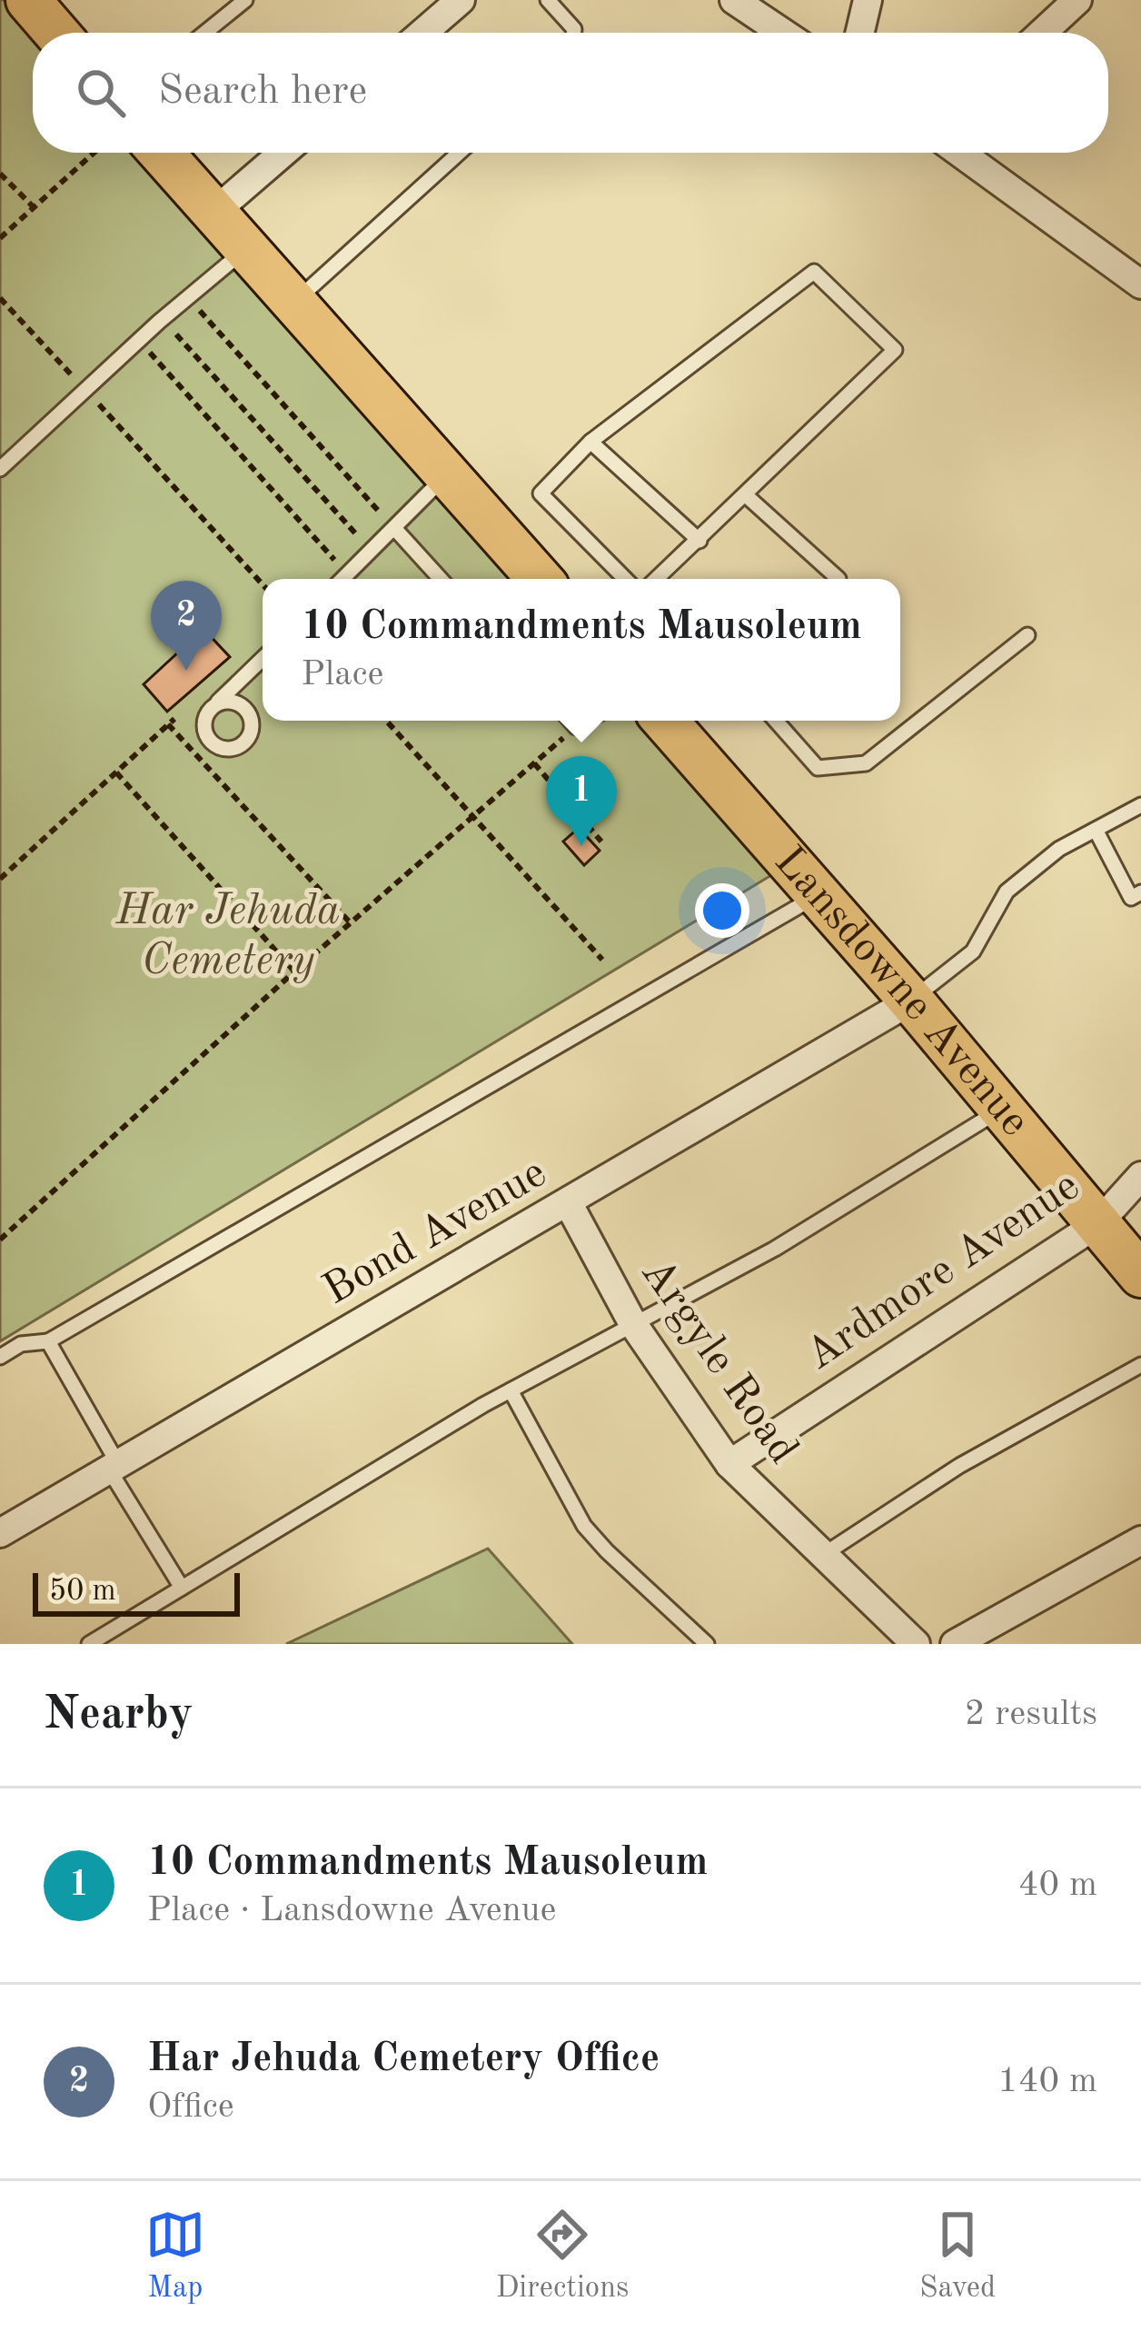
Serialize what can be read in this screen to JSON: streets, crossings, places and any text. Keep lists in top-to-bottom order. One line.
{"streets":{"main road":["Lansdowne Avenue"],"street":["Bond Avenue","Ardmore Avenue","Argyle Road"]},"crossings":[["Lansdowne Avenue","Bond Avenue"],["Lansdowne Avenue","Ardmore Avenue"],["Bond Avenue","Argyle Road"],["Ardmore Avenue","Argyle Road"]],"parks":["Har Jehuda Cemetery"],"scale_bar":"50 m","page":{"search":"Search here","popup":["10 Commandments Mausoleum","Place"],"pins":["2","1"],"scale":"50 m","heading":["Nearby","2 results"],"list":[{"mark":"1","name":"10 Commandments Mausoleum","note":"Place · Lansdowne Avenue","value":"40 m"},{"mark":"2","name":"Har Jehuda Cemetery Office","note":"Office","value":"140 m"}],"nav":["Map","Directions","Saved"]}}
